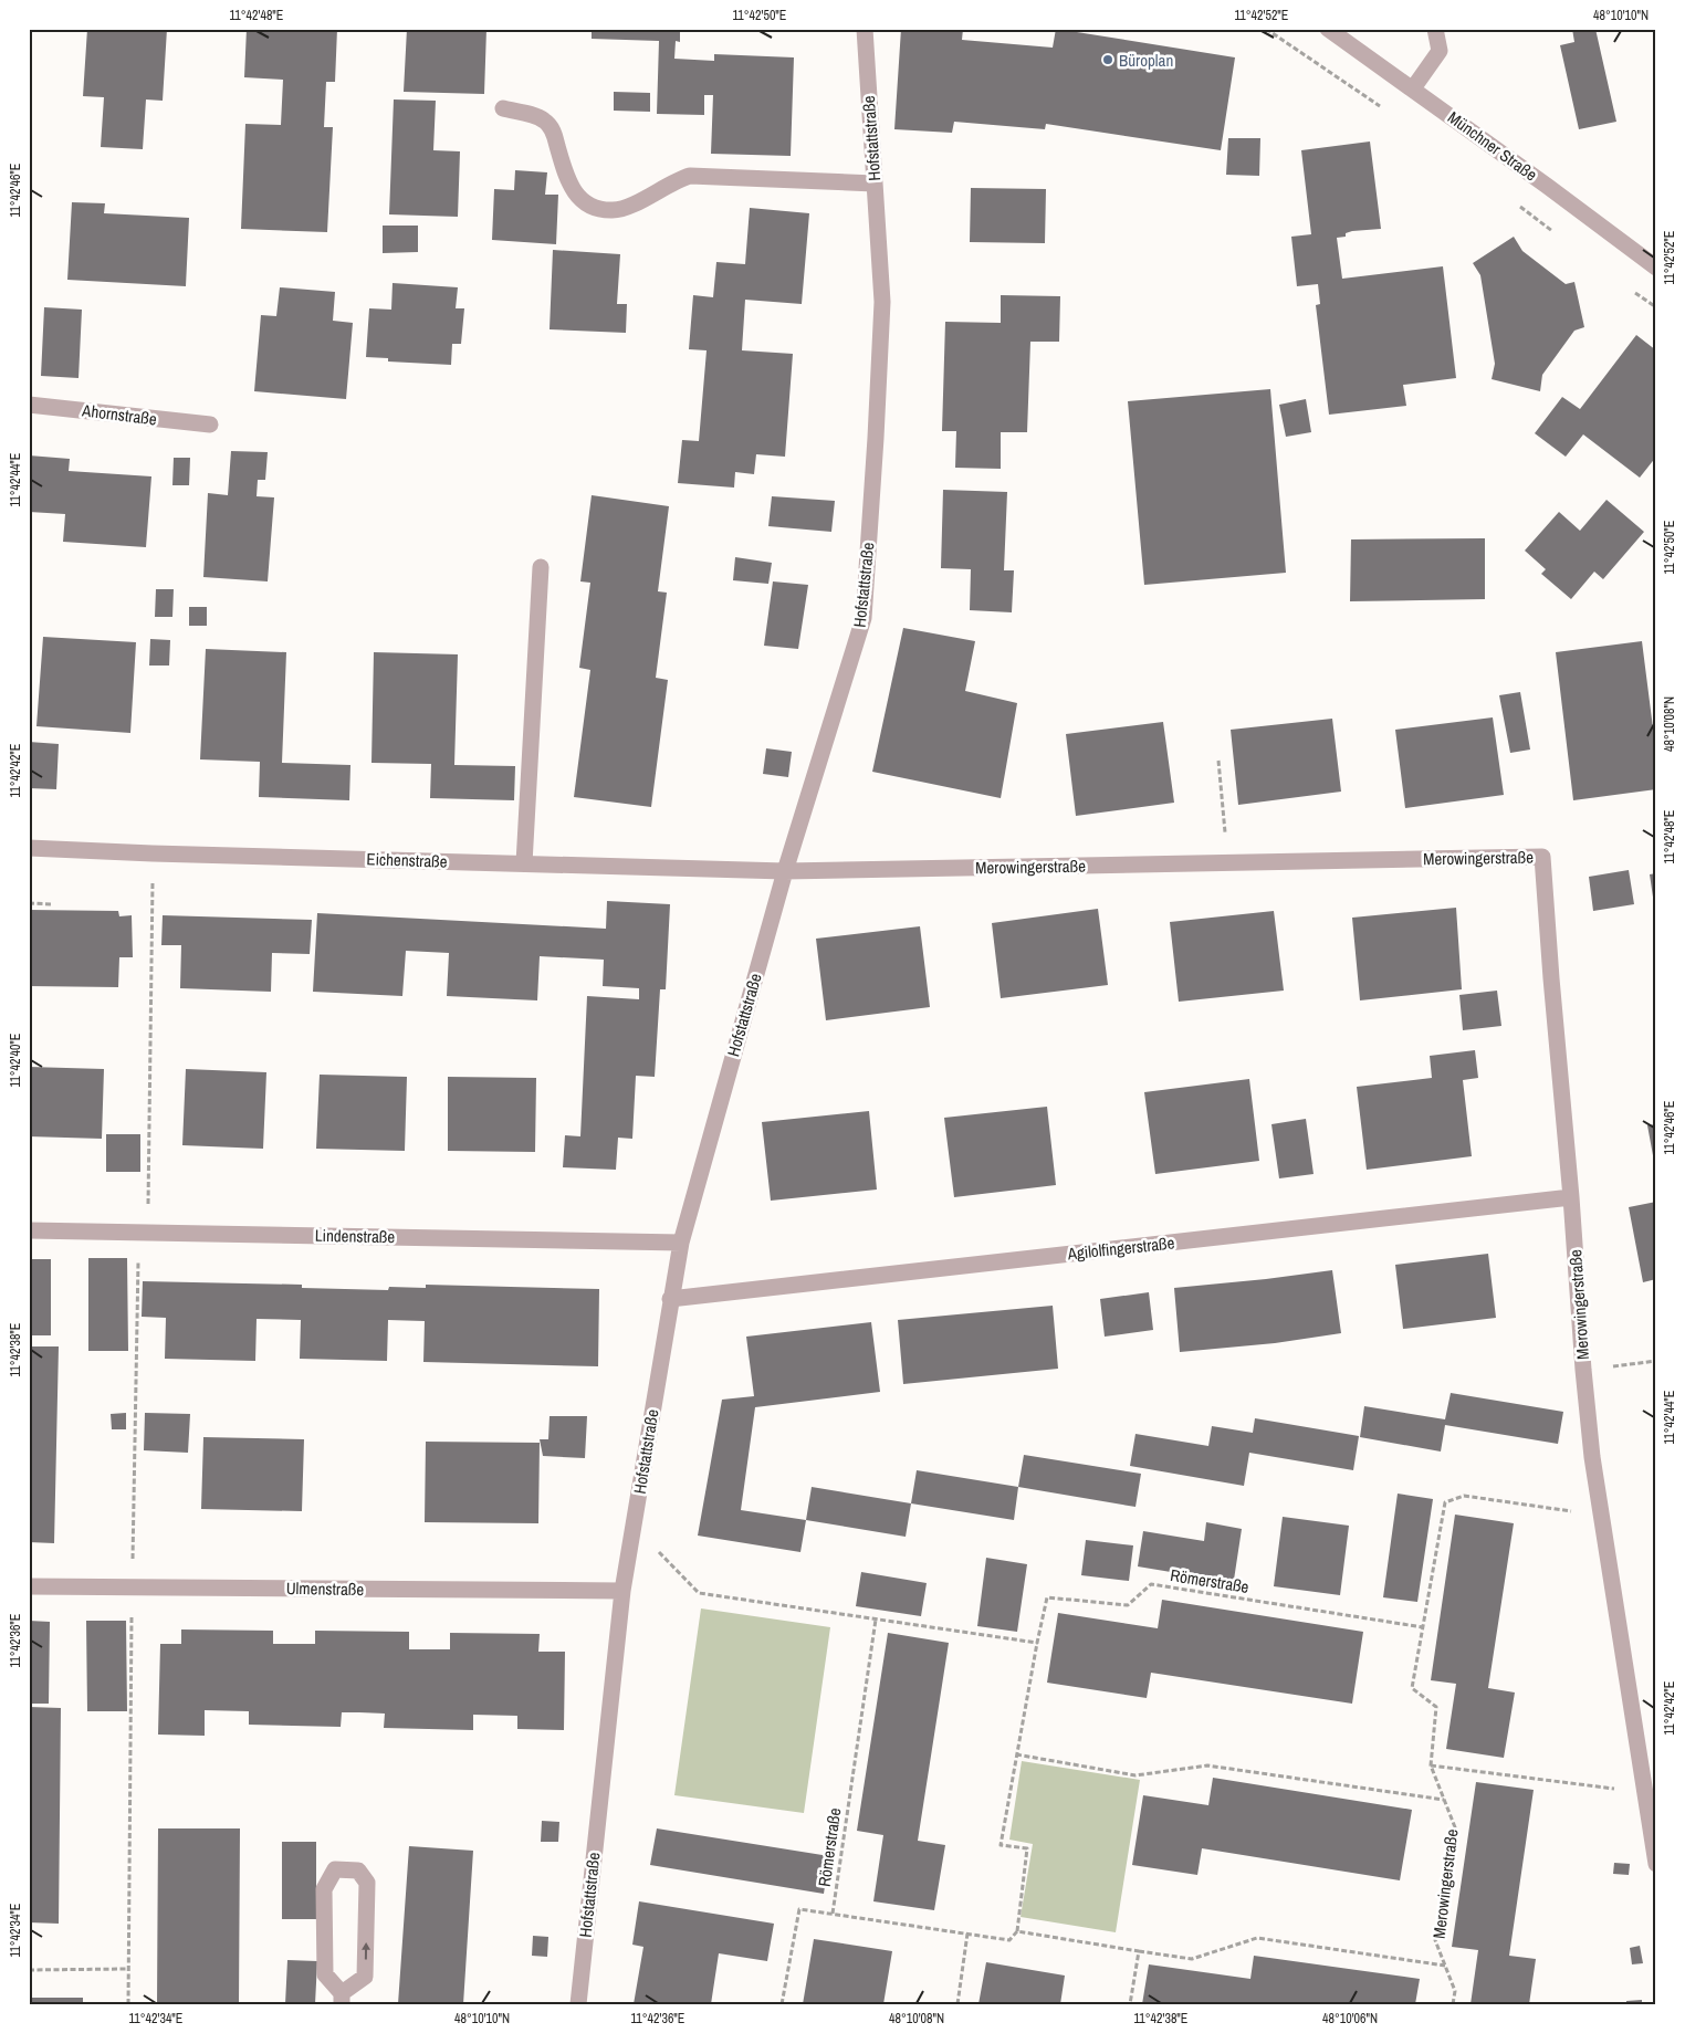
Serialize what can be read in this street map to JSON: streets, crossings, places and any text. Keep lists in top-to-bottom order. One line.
{"streets":{"street":["Hofstattstraße","Münchner Straße","Ahornstraße","Merowingerstraße","Eichenstraße","Lindenstraße","Agilolfingerstraße","Ulmenstraße"],"path":["Römerstraße"]},"crossings":[["Hofstattstraße","Merowingerstraße"],["Hofstattstraße","Eichenstraße"],["Hofstattstraße","Lindenstraße"],["Hofstattstraße","Agilolfingerstraße"],["Hofstattstraße","Ulmenstraße"],["Merowingerstraße","Eichenstraße"],["Merowingerstraße","Agilolfingerstraße"],["Merowingerstraße","Römerstraße"]],"places":["Büroplan"],"coordinates":["11°42'48\"E","11°42'50\"E","11°42'52\"E","48°10'10\"N","11°42'46\"E","11°42'44\"E","48°10'08\"N","11°42'42\"E","11°42'40\"E","11°42'38\"E","11°42'36\"E","11°42'34\"E","48°10'06\"N"]}
